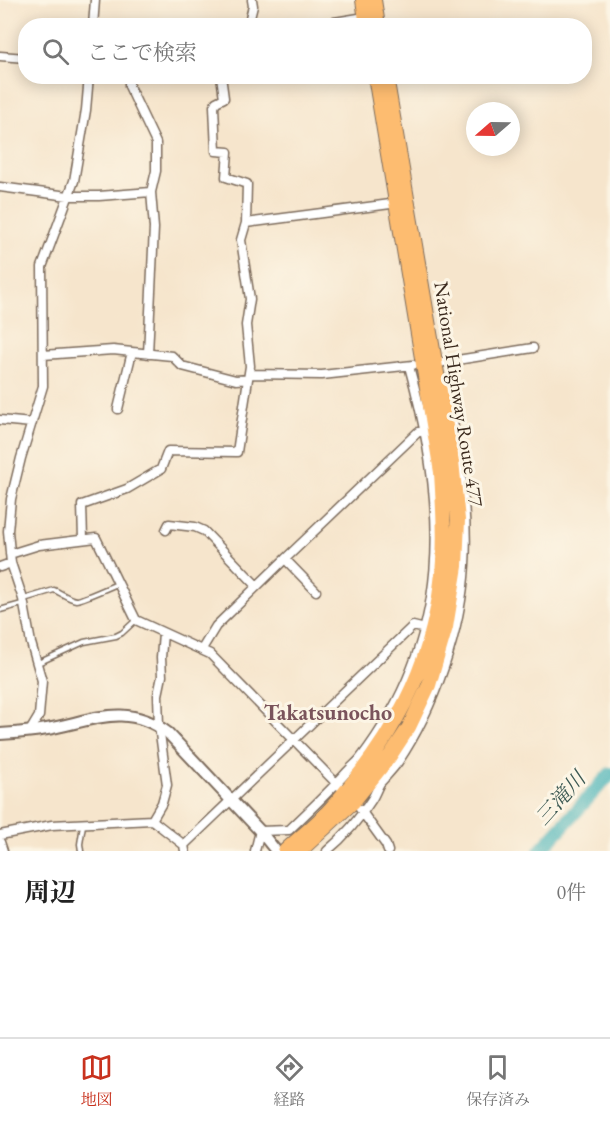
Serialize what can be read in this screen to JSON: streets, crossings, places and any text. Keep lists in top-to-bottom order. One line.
{"streets":{"highway":["National Highway Route 477"]},"districts":["Takatsunocho"],"water":["三滝川"],"north":"left","page":{"search":"ここで検索","heading":["周辺","0件"],"nav":["地図","経路","保存済み"]}}
